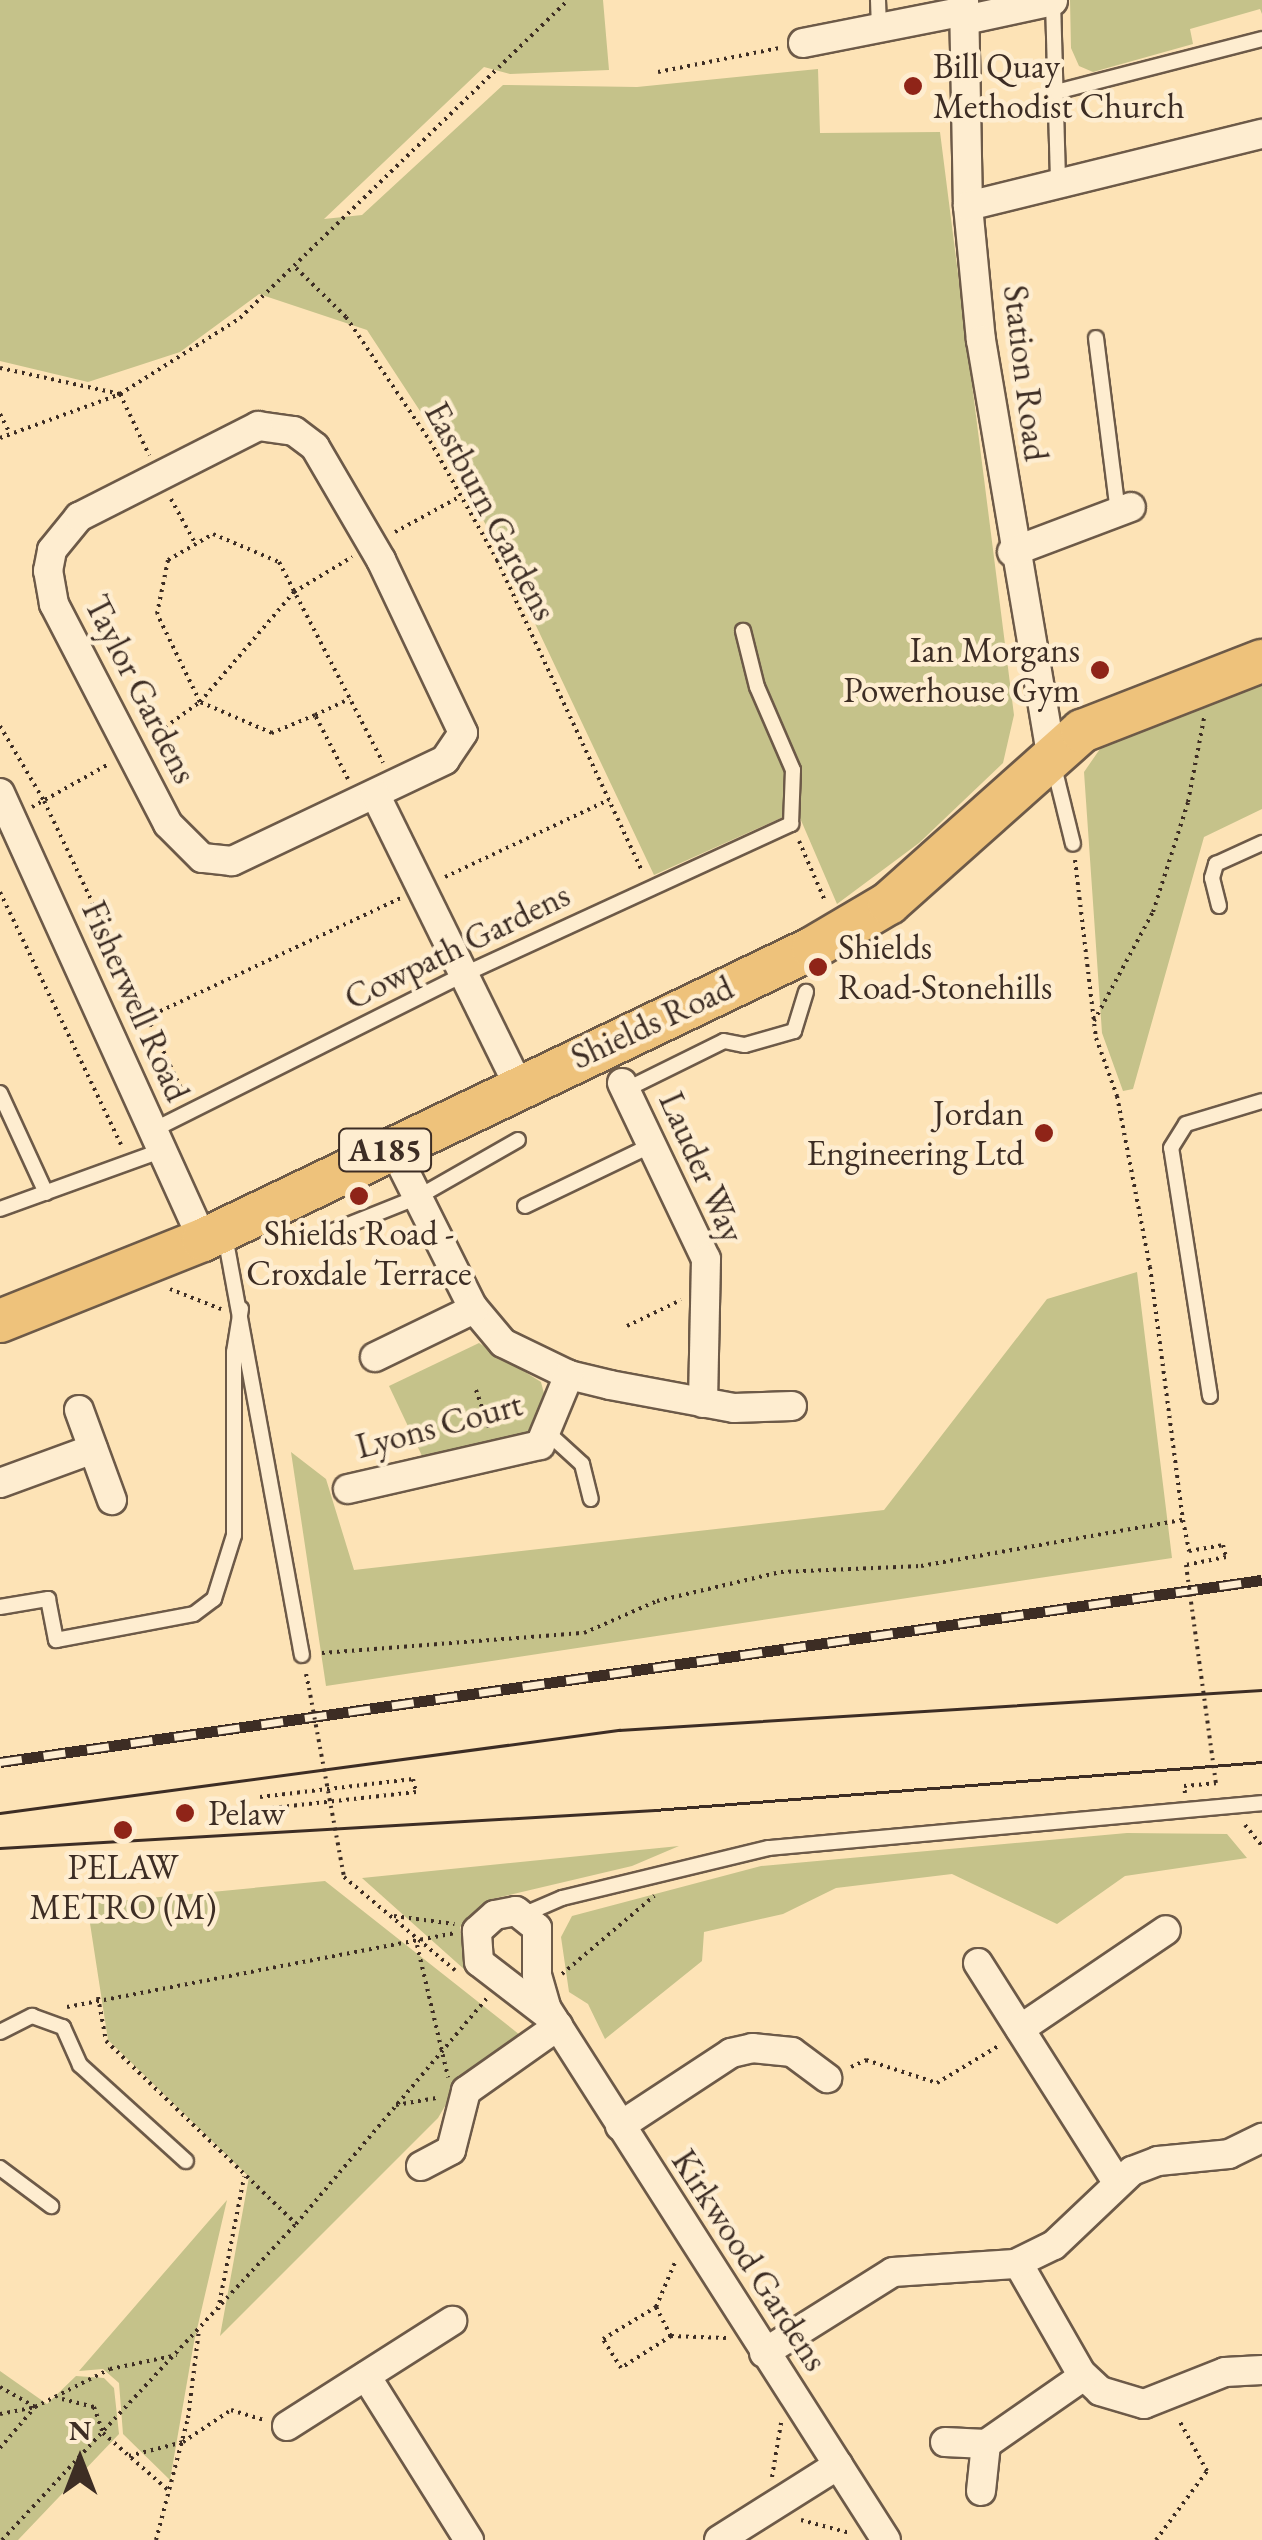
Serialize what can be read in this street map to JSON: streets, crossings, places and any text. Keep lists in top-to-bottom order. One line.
{"streets":{"main road":["Shields Road","A185"],"street":["Station Road","Taylor Gardens","Fisherwell Road","Lauder Way","Lyons Court","Kirkwood Gardens"],"lane":["Cowpath Gardens"],"path":["Eastburn Gardens"]},"crossings":[["Station Road","Shields Road"],["Eastburn Gardens","Cowpath Gardens"],["Cowpath Gardens","Fisherwell Road"],["Fisherwell Road","Shields Road"]],"places":["Bill Quay Methodist Church","Ian Morgans Powerhouse Gym","Shields Road-Stonehills","Jordan Engineering Ltd","Shields Road - Croxdale Terrace","Pelaw","PELAW METRO (M)"],"north":"top"}
